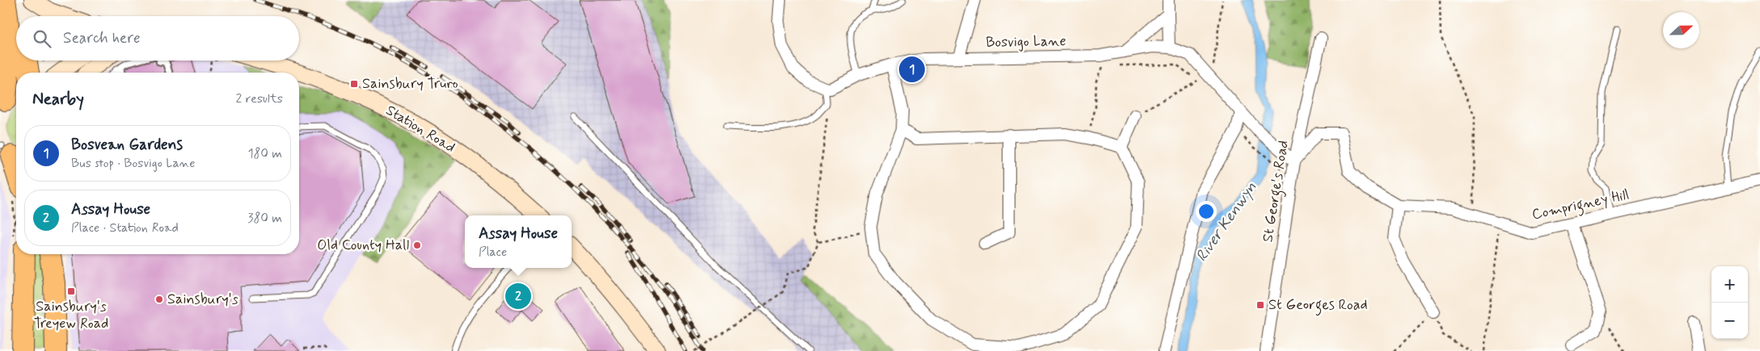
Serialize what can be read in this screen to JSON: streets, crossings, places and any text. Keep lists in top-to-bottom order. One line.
{"streets":{"street":["Bosvigo Lane","Station Road","St George's Road","Comprigney Hill"]},"crossings":[["Bosvigo Lane","St George's Road"],["Bosvigo Lane","Comprigney Hill"],["St George's Road","Comprigney Hill"]],"water":["River Kenwyn"],"places":{"transit":["Sainsbury Truro","Sainsbury's Treyew Road","St Georges Road"],"other":["Old County Hall","Sainsbury's"]},"north":"right","page":{"search":"Search here","pins":["1","2"],"heading":["Nearby","2 results"],"list":[{"mark":"1","name":"Bosvean Gardens","note":"Bus stop · Bosvigo Lane","value":"180 m"},{"mark":"2","name":"Assay House","note":"Place · Station Road","value":"380 m"}],"popup":["Assay House","Place"],"map_buttons":["+","−"]}}
